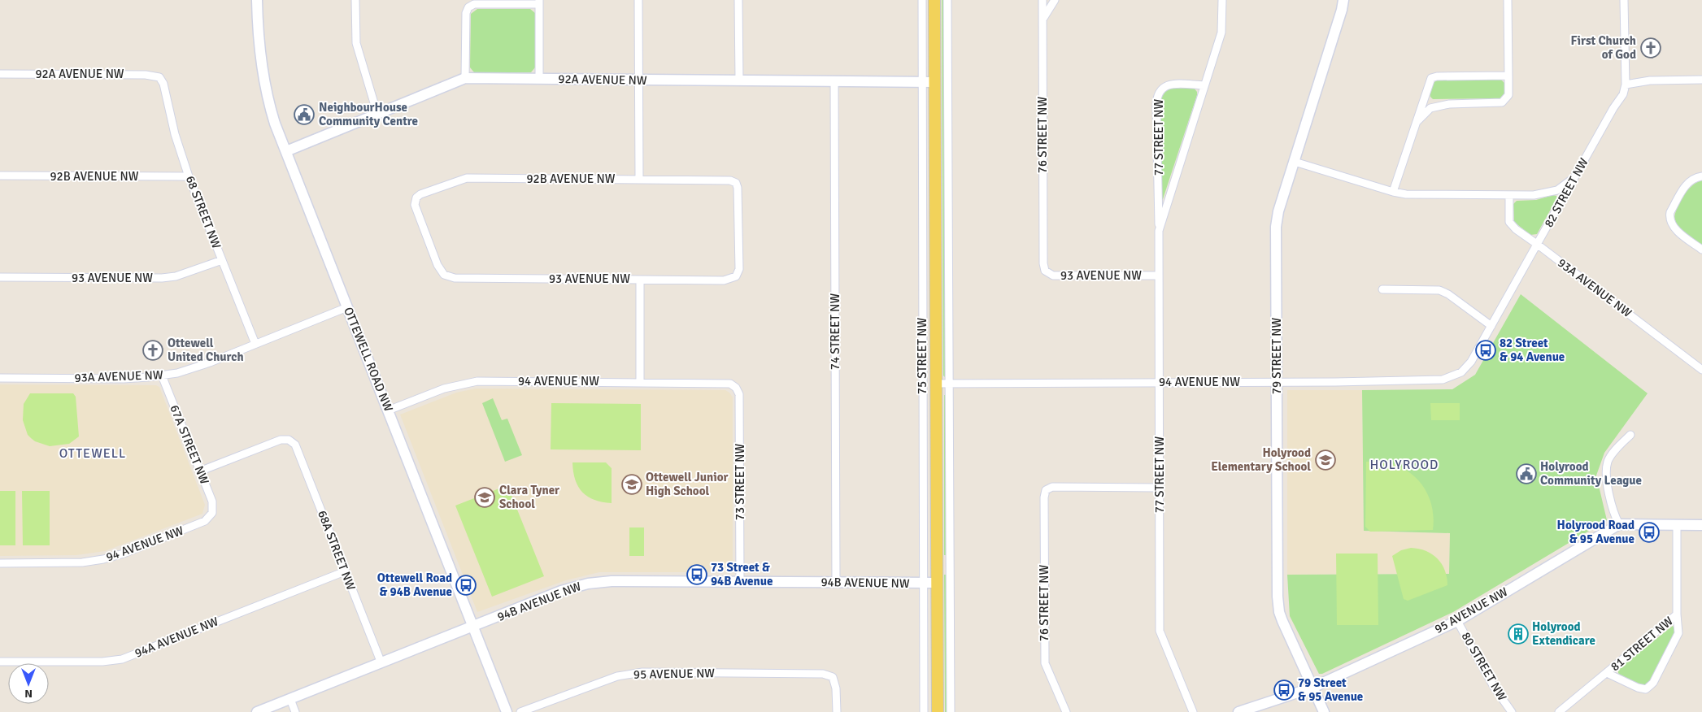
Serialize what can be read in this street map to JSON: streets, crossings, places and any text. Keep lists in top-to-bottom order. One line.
{"streets":{"main road":["75 STREET NW"],"street":["92A AVENUE NW","76 STREET NW","77 STREET NW","92B AVENUE NW","82 STREET NW","68 STREET NW","93 AVENUE NW","93A AVENUE NW","74 STREET NW","79 STREET NW","OTTEWELL ROAD NW","94 AVENUE NW","67A STREET NW","73 STREET NW","68A STREET NW","94B AVENUE NW","95 AVENUE NW","94A AVENUE NW","81 STREET NW","80 STREET NW"]},"crossings":[["92A AVENUE NW","68 STREET NW"],["92A AVENUE NW","74 STREET NW"],["92A AVENUE NW","75 STREET NW"],["92A AVENUE NW","OTTEWELL ROAD NW"],["76 STREET NW","77 STREET NW"],["76 STREET NW","93 AVENUE NW"],["77 STREET NW","93 AVENUE NW"],["77 STREET NW","94 AVENUE NW"],["92B AVENUE NW","68 STREET NW"],["92B AVENUE NW","93 AVENUE NW"],["82 STREET NW","93A AVENUE NW"],["82 STREET NW","94 AVENUE NW"],["68 STREET NW","93 AVENUE NW"],["68 STREET NW","93A AVENUE NW"],["93A AVENUE NW","OTTEWELL ROAD NW"],["93A AVENUE NW","67A STREET NW"],["74 STREET NW","94B AVENUE NW"],["75 STREET NW","94 AVENUE NW"],["75 STREET NW","94B AVENUE NW"],["79 STREET NW","94 AVENUE NW"],["79 STREET NW","95 AVENUE NW"],["OTTEWELL ROAD NW","94 AVENUE NW"],["OTTEWELL ROAD NW","94B AVENUE NW"],["94 AVENUE NW","67A STREET NW"],["94 AVENUE NW","73 STREET NW"],["67A STREET NW","68A STREET NW"],["73 STREET NW","94B AVENUE NW"],["68A STREET NW","94B AVENUE NW"],["68A STREET NW","94A AVENUE NW"],["95 AVENUE NW","80 STREET NW"]],"districts":["OTTEWELL","HOLYROOD"],"places":{"church":["First Church of God","Ottewell United Church"],"public building":["NeighbourHouse Community Centre","Holyrood Community League"],"bus stop":["82 Street & 94 Avenue","Holyrood Road & 95 Avenue","73 Street & 94B Avenue","Ottewell Road & 94B Avenue","79 Street & 95 Avenue"],"school or university":["Holyrood Elementary School","Ottewell Junior High School","Clara Tyner School"],"building":["Holyrood Extendicare"]},"north":"bottom"}
